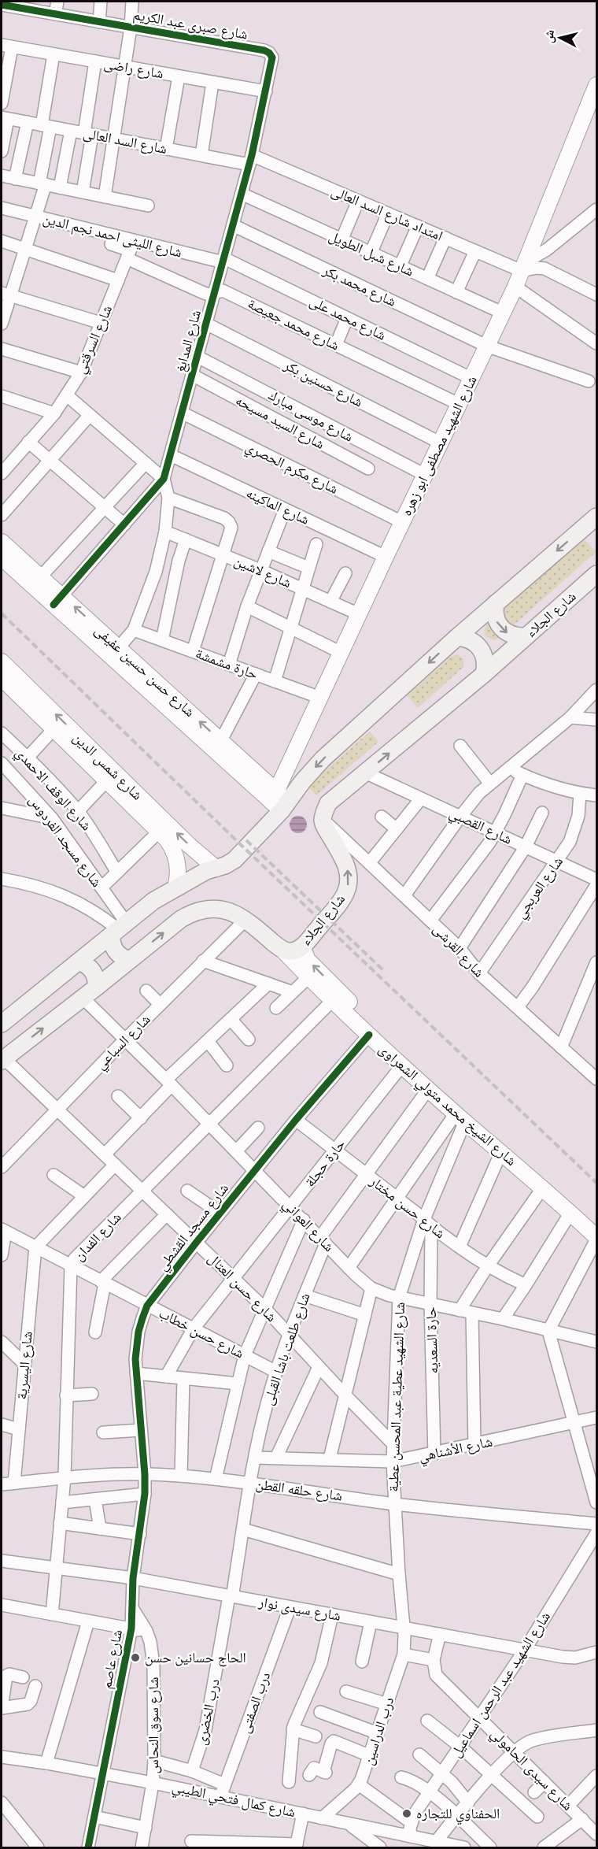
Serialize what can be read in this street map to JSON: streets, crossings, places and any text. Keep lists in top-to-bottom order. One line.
{"streets":{"main road":["شارع الجلاء"],"street":["شارع صبرى عبد الكريم","شارع راضى","شارع السد العالى","امتداد شارع السد العالى","شارع الليثى احمد نجم الدين","شارع شبل الطويل","شارع محمد بكر","شارع محمد على","شارع محمد جعيصة","شارع السرقتي","شارع المدابغ","شارع حسنين بكر","شارع موسى مبارك","شارع السيد مسيحه","شارع الشهيد مصطفى ابو زهره","شارع مكرم الحصري","شارع الماكينه","شارع لاشين","حارة مشمشة","شارع حسن حسين عفيفى","شارع شمس الدين","شارع الوقف الاحمدي","شارع القصبي","شارع مسجد الفردوس","شارع العربجي","شارع القرشى","شارع السباعي","شارع الشيخ محمد متولي الشعراوى","حارة حجلة","شارع حسن مختار","شارع العواني","شارع مسجد القشطي","شارع الفدان","شارع حسن العتال","شارع حسن خطاب","حارة السعديه","شارع طلعت باشا القبلى","شارع اليسرية","شارع الشهيد عطية عبد المحسن عطية","شارع الأشناهي","شارع حلقه القطن","شارع سيدى نوار","شارع عاصم","شارع الشهيد عبد الرحمن اسماعيل","درب الصفتى","درب الخضرى","شارع سوق النحاس","درب الدراسين","شارع سيدى الحامولي","شارع كمال فتحي الطيبي"]},"crossings":[["شارع صبرى عبد الكريم","شارع المدابغ"],["شارع راضى","شارع المدابغ"],["شارع السد العالى","امتداد شارع السد العالى"],["شارع السد العالى","شارع المدابغ"],["امتداد شارع السد العالى","شارع المدابغ"],["امتداد شارع السد العالى","شارع الشهيد مصطفى ابو زهره"],["شارع الليثى احمد نجم الدين","شارع محمد على"],["شارع الليثى احمد نجم الدين","شارع محمد جعيصة"],["شارع الليثى احمد نجم الدين","شارع السرقتي"],["شارع الليثى احمد نجم الدين","شارع المدابغ"],["شارع شبل الطويل","شارع المدابغ"],["شارع شبل الطويل","شارع الشهيد مصطفى ابو زهره"],["شارع محمد بكر","شارع المدابغ"],["شارع محمد بكر","شارع الشهيد مصطفى ابو زهره"],["شارع محمد على","شارع المدابغ"],["شارع محمد على","شارع الشهيد مصطفى ابو زهره"],["شارع محمد جعيصة","شارع السرقتي"],["شارع محمد جعيصة","شارع المدابغ"],["شارع محمد جعيصة","شارع الشهيد مصطفى ابو زهره"],["شارع المدابغ","شارع حسنين بكر"],["شارع المدابغ","شارع موسى مبارك"],["شارع المدابغ","شارع السيد مسيحه"],["شارع المدابغ","شارع مكرم الحصري"],["شارع المدابغ","شارع الماكينه"],["شارع المدابغ","شارع حسن حسين عفيفى"],["شارع حسنين بكر","شارع الشهيد مصطفى ابو زهره"],["شارع موسى مبارك","شارع الشهيد مصطفى ابو زهره"],["شارع الشهيد مصطفى ابو زهره","شارع مكرم الحصري"],["شارع الشهيد مصطفى ابو زهره","شارع الماكينه"],["شارع الشهيد مصطفى ابو زهره","شارع لاشين"],["شارع الشهيد مصطفى ابو زهره","حارة مشمشة"],["شارع الشهيد مصطفى ابو زهره","شارع حسن حسين عفيفى"],["شارع الجلاء","شارع القصبي"],["شارع الجلاء","شارع القرشى"],["شارع الجلاء","شارع السباعي"],["شارع الجلاء","شارع الشيخ محمد متولي الشعراوى"],["شارع الجلاء","شارع العواني"],["شارع الجلاء","شارع حسن العتال"],["شارع القصبي","شارع العربجي"],["شارع العربجي","شارع القرشى"],["شارع السباعي","شارع العواني"],["شارع السباعي","شارع حسن العتال"],["شارع الشيخ محمد متولي الشعراوى","حارة حجلة"],["شارع الشيخ محمد متولي الشعراوى","شارع مسجد القشطي"],["شارع الشيخ محمد متولي الشعراوى","شارع الفدان"],["شارع الشيخ محمد متولي الشعراوى","شارع طلعت باشا القبلى"],["شارع الشيخ محمد متولي الشعراوى","شارع الشهيد عطية عبد المحسن عطية"],["حارة حجلة","شارع حسن مختار"],["حارة حجلة","شارع العواني"],["حارة حجلة","شارع حسن العتال"],["حارة حجلة","شارع حسن خطاب"],["شارع حسن مختار","شارع مسجد القشطي"],["شارع حسن مختار","حارة السعديه"],["شارع حسن مختار","شارع طلعت باشا القبلى"],["شارع حسن مختار","شارع الشهيد عطية عبد المحسن عطية"],["شارع العواني","شارع مسجد القشطي"],["شارع العواني","شارع الفدان"],["شارع العواني","حارة السعديه"],["شارع العواني","شارع طلعت باشا القبلى"],["شارع العواني","شارع الشهيد عطية عبد المحسن عطية"],["شارع مسجد القشطي","شارع حسن العتال"],["شارع مسجد القشطي","شارع حسن خطاب"],["شارع مسجد القشطي","شارع حلقه القطن"],["شارع مسجد القشطي","شارع عاصم"],["شارع الفدان","شارع حسن العتال"],["شارع الفدان","شارع حسن خطاب"],["شارع الفدان","شارع حلقه القطن"],["شارع الفدان","شارع سيدى نوار"],["شارع حسن العتال","شارع طلعت باشا القبلى"],["شارع حسن العتال","شارع الشهيد عطية عبد المحسن عطية"],["شارع حسن خطاب","شارع طلعت باشا القبلى"],["شارع حسن خطاب","شارع اليسرية"],["حارة السعديه","شارع الشهيد عطية عبد المحسن عطية"],["حارة السعديه","شارع الأشناهي"],["شارع طلعت باشا القبلى","شارع الأشناهي"],["شارع طلعت باشا القبلى","شارع حلقه القطن"],["شارع طلعت باشا القبلى","شارع سيدى نوار"],["شارع طلعت باشا القبلى","درب الخضرى"],["شارع اليسرية","شارع حلقه القطن"],["شارع الشهيد عطية عبد المحسن عطية","شارع الأشناهي"],["شارع الشهيد عطية عبد المحسن عطية","شارع حلقه القطن"],["شارع الشهيد عطية عبد المحسن عطية","شارع سيدى نوار"],["شارع الشهيد عطية عبد المحسن عطية","درب الدراسين"],["شارع حلقه القطن","شارع عاصم"],["شارع سيدى نوار","شارع عاصم"],["شارع سيدى نوار","شارع الشهيد عبد الرحمن اسماعيل"],["شارع سيدى نوار","درب الصفتى"],["شارع سيدى نوار","درب الخضرى"],["شارع سيدى نوار","درب الدراسين"],["شارع عاصم","شارع سوق النحاس"],["شارع عاصم","شارع كمال فتحي الطيبي"],["شارع الشهيد عبد الرحمن اسماعيل","شارع سيدى الحامولي"],["درب الصفتى","شارع كمال فتحي الطيبي"],["شارع سوق النحاس","شارع كمال فتحي الطيبي"],["درب الدراسين","شارع كمال فتحي الطيبي"]],"places":["الحاج حسانين حسن","الحفناوي للتجاره"],"north":"left"}
